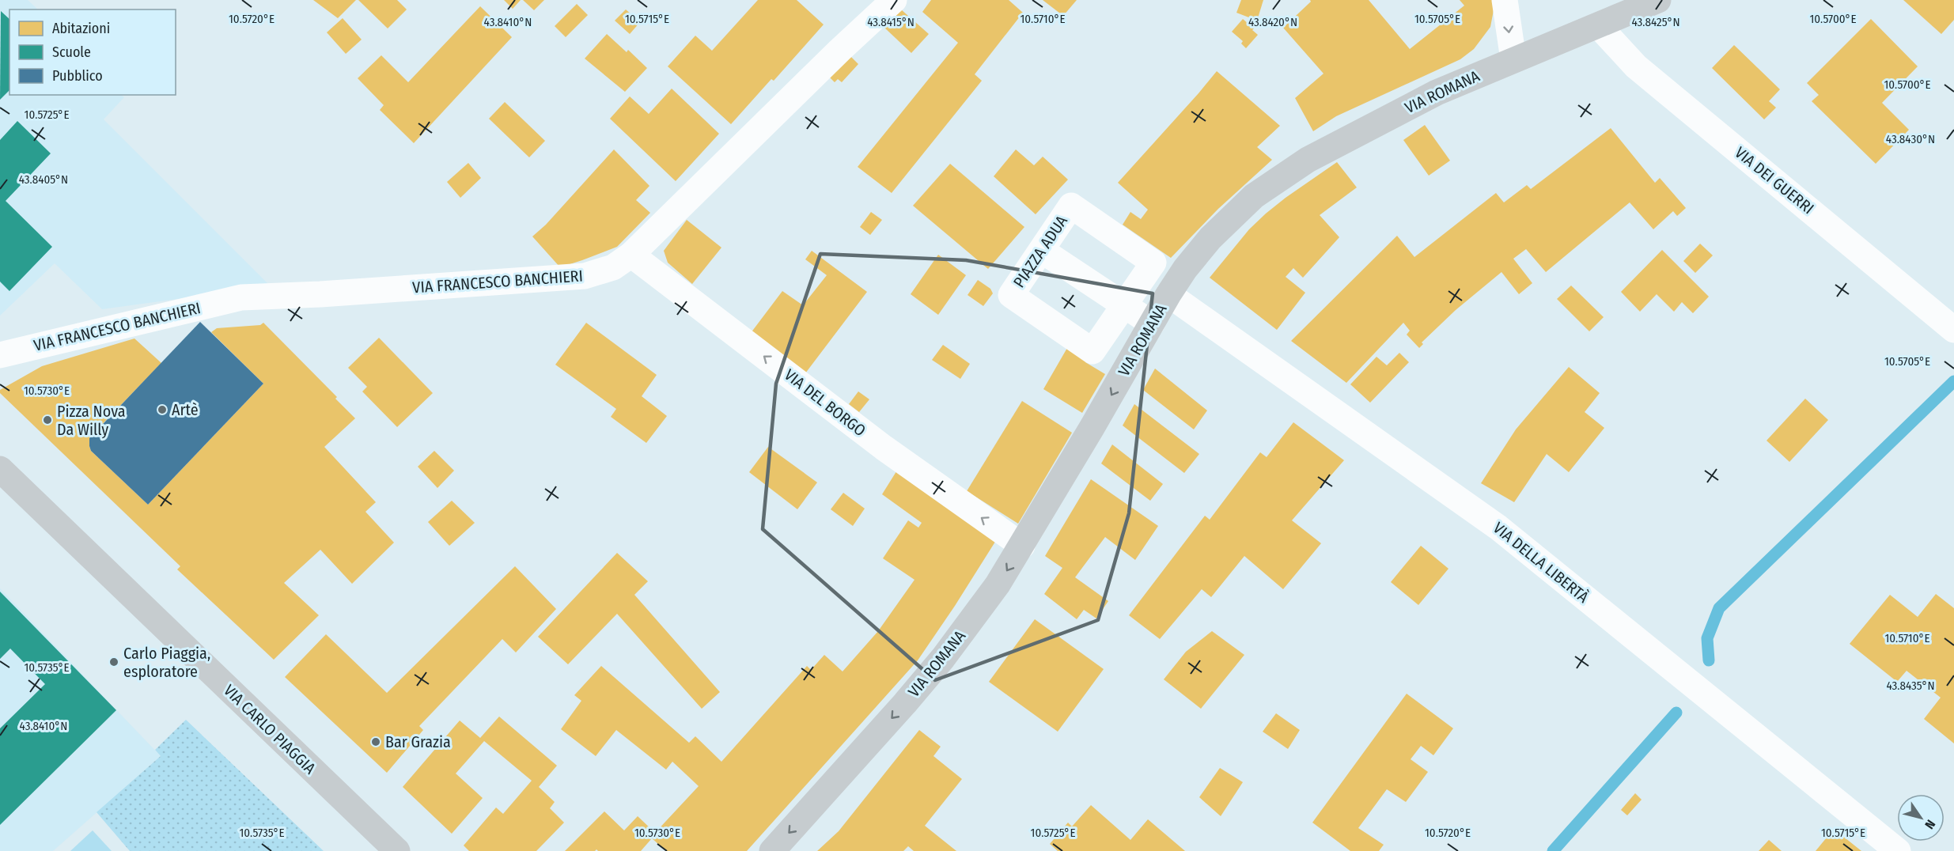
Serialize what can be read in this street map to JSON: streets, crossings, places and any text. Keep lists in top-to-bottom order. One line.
{"streets":{"street":["VIA ROMANA","VIA DEI GUERRI","PIAZZA ADUA","VIA FRANCESCO BANCHIERI","VIA DEL BORGO","VIA DELLA LIBERTÀ","VIA CARLO PIAGGIA"]},"crossings":[["VIA ROMANA","VIA DEI GUERRI"],["VIA ROMANA","PIAZZA ADUA"],["VIA ROMANA","VIA DEL BORGO"],["VIA ROMANA","VIA DELLA LIBERTÀ"],["VIA FRANCESCO BANCHIERI","VIA DEL BORGO"]],"one_way":["VIA ROMANA","VIA DEL BORGO"],"places":["Artè","Pizza Nova Da Willy","Carlo Piaggia, esploratore","Bar Grazia"],"legend":["Abitazioni","Scuole","Pubblico"],"north":"bottom right","coordinates":["10.5720°E","10.5715°E","10.5710°E","10.5705°E","10.5700°E","43.8410°N","43.8415°N","43.8420°N","43.8425°N","10.5725°E","43.8430°N","43.8405°N","10.5730°E","10.5735°E","43.8435°N"]}
